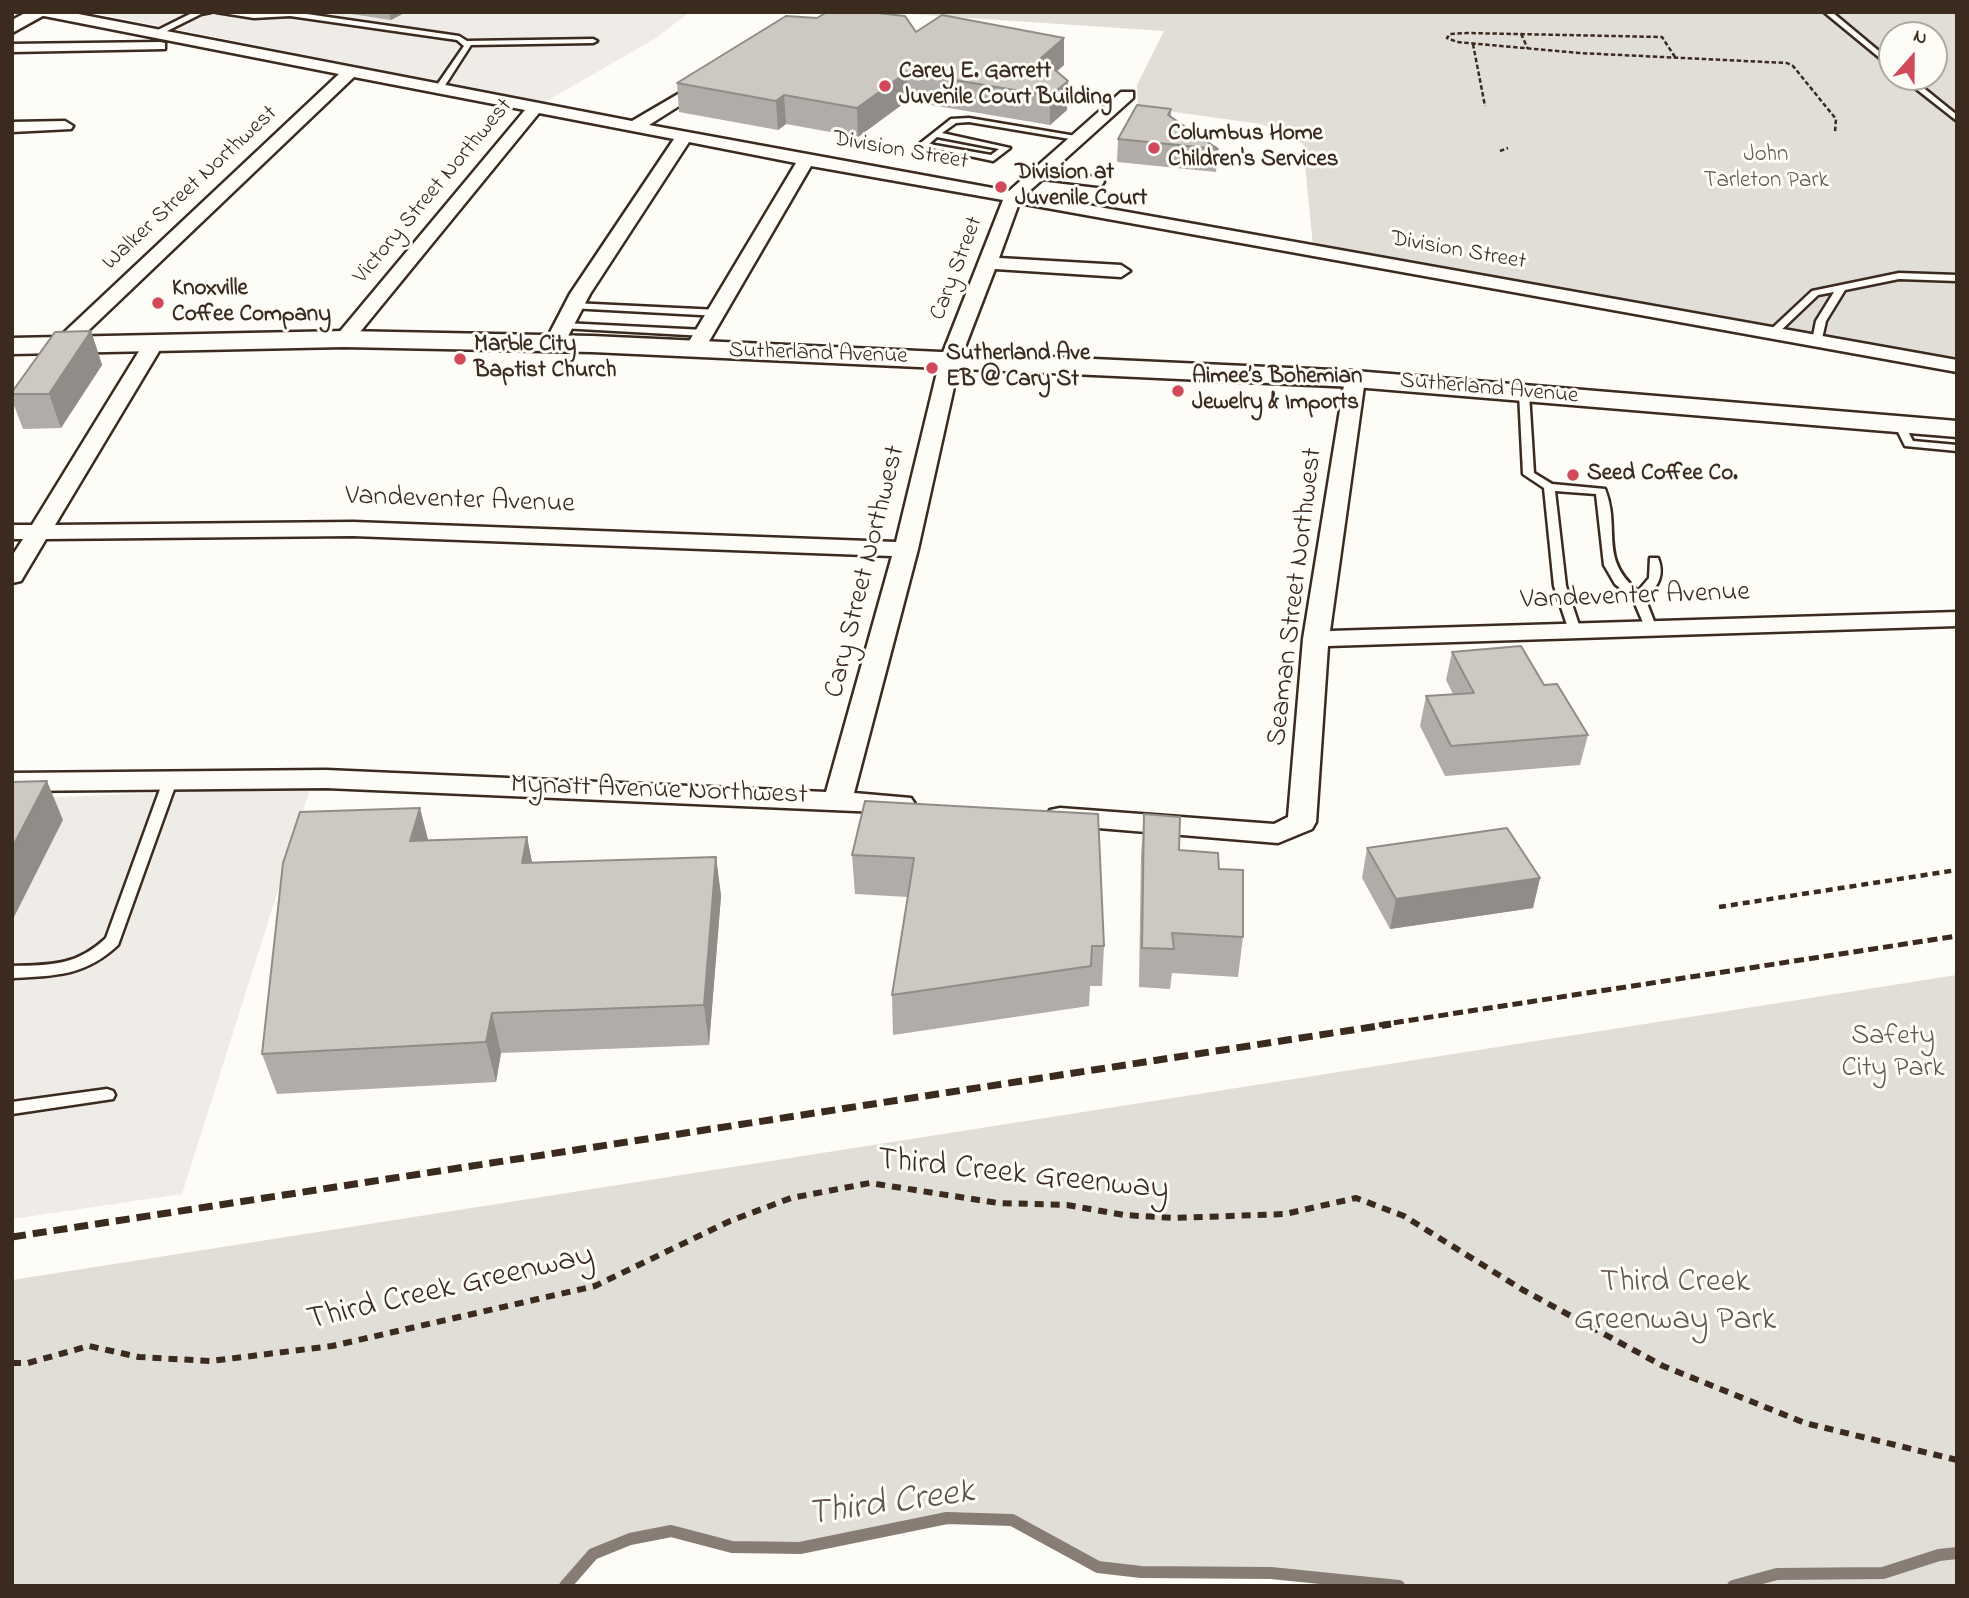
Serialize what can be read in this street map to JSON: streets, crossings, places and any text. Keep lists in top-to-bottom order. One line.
{"streets":{"street":["Division Street","Walker Street Northwest","Victory Street Northwest","Cary Street","Sutherland Avenue","Vandeventer Avenue","Cary Street Northwest","Seaman Street Northwest","Mynatt Avenue Northwest"],"path":["Third Creek Greenway"]},"crossings":[["Division Street","Walker Street Northwest"],["Division Street","Victory Street Northwest"],["Division Street","Cary Street"],["Walker Street Northwest","Sutherland Avenue"],["Victory Street Northwest","Sutherland Avenue"],["Cary Street","Sutherland Avenue"],["Cary Street","Cary Street Northwest"],["Sutherland Avenue","Cary Street Northwest"],["Sutherland Avenue","Seaman Street Northwest"],["Vandeventer Avenue","Cary Street Northwest"],["Vandeventer Avenue","Seaman Street Northwest"],["Cary Street Northwest","Mynatt Avenue Northwest"]],"water":["Third Creek"],"parks":["John Tarleton Park","Safety City Park","Third Creek Greenway Park"],"places":["Carey E. Garrett Juvenile Court Building","Columbus Home Children's Services","Division at Juvenile Court","Knoxville Coffee Company","Marble City Baptist Church","Sutherland Ave EB @ Cary St","Aimee’s Bohemian Jewelry & Imports","Seed Coffee Co."],"north":"top"}
